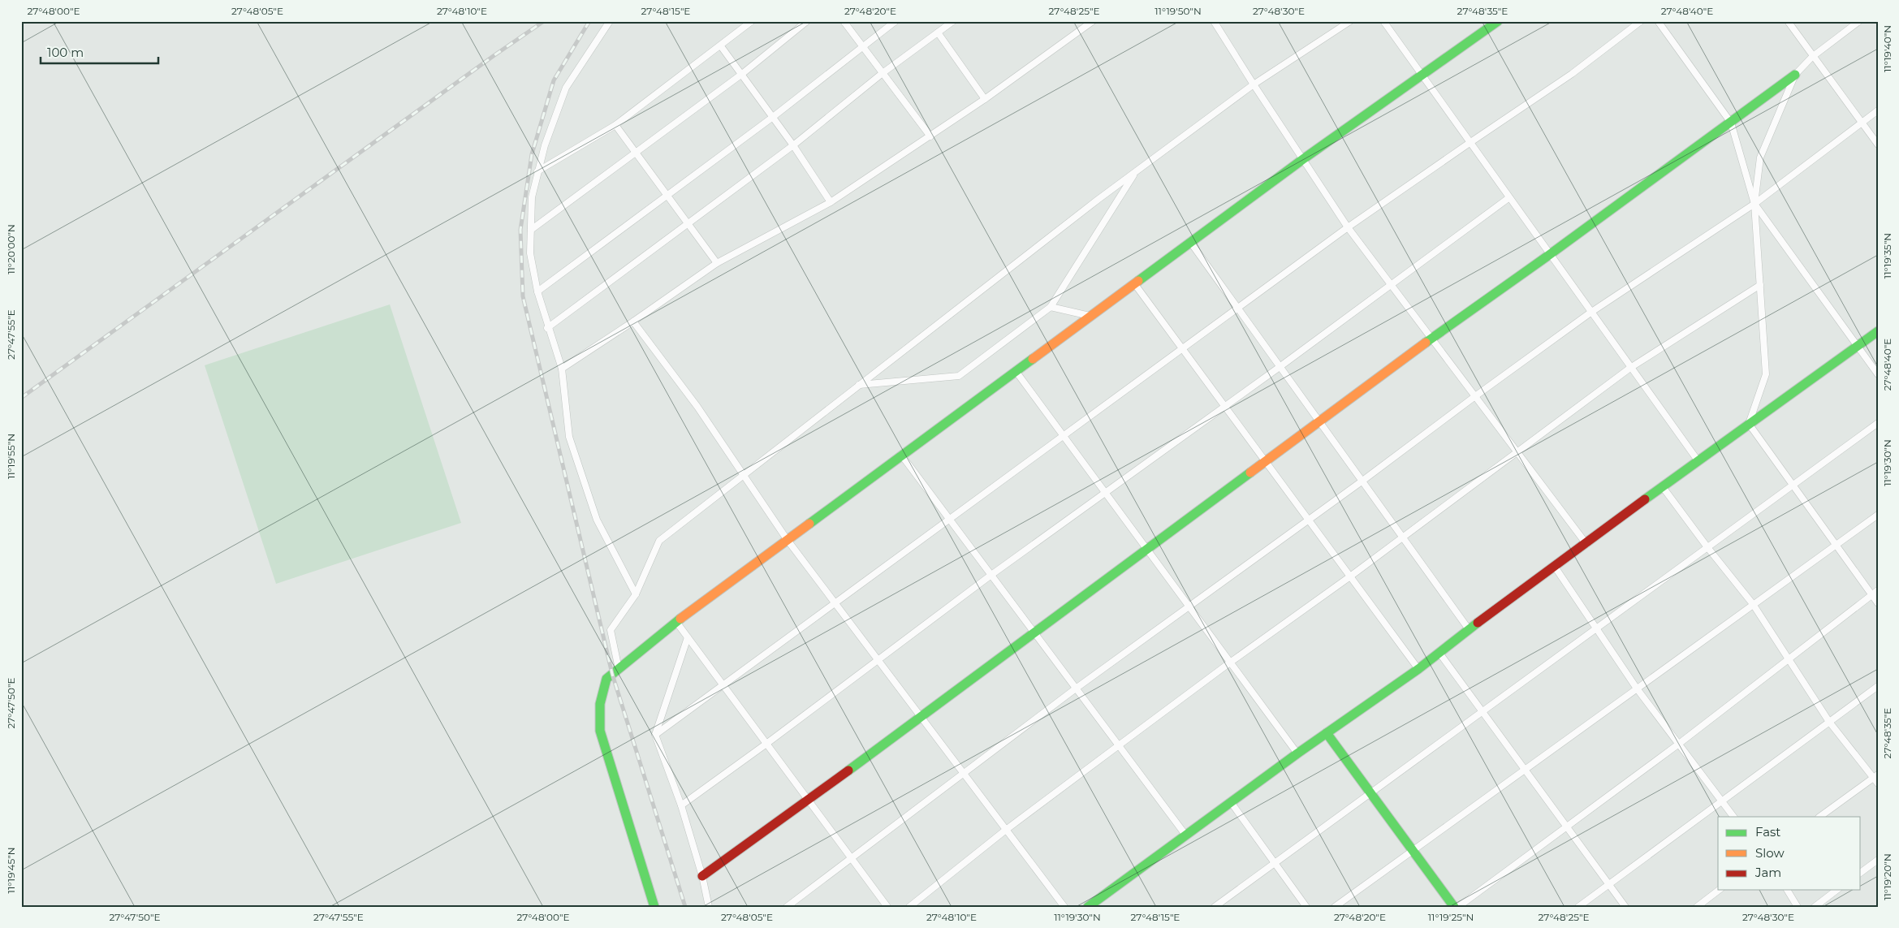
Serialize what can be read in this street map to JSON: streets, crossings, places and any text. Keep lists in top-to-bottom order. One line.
{"legend":["Fast","Slow","Jam"],"scale_bar":"100 m","coordinates":["27°48'00\"E","27°48'05\"E","27°48'10\"E","27°48'15\"E","27°48'20\"E","27°48'25\"E","11°19'50\"N","27°48'30\"E","27°48'35\"E","27°48'40\"E","11°19'40\"N","11°20'00\"N","11°19'35\"N","27°47'55\"E","11°19'55\"N","11°19'30\"N","27°47'50\"E","11°19'45\"N","11°19'20\"N","11°19'25\"N"]}
